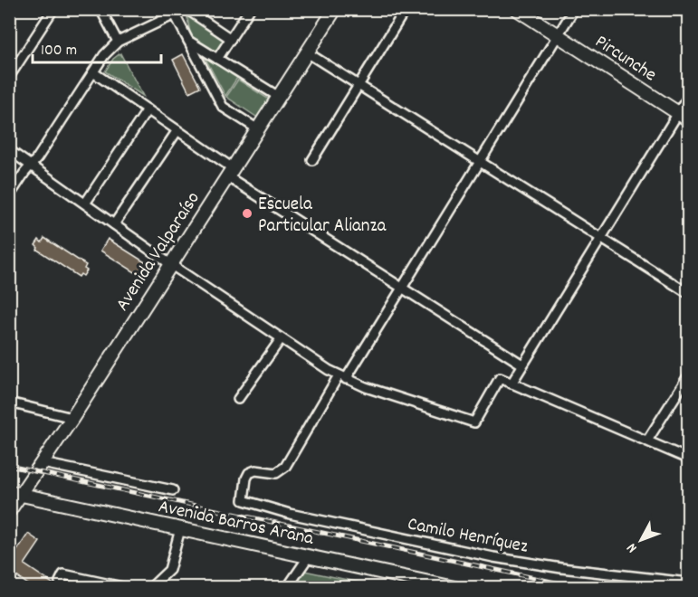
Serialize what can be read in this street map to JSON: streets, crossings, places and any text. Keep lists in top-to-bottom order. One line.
{"streets":{"main road":["Pircunche","Avenida Valparaíso","Avenida Barros Arana"],"street":["Camilo Henríquez"]},"crossings":[["Avenida Valparaíso","Avenida Barros Arana"]],"places":["Escuela Particular Alianza"],"scale_bar":"100 m","north":"bottom left"}
